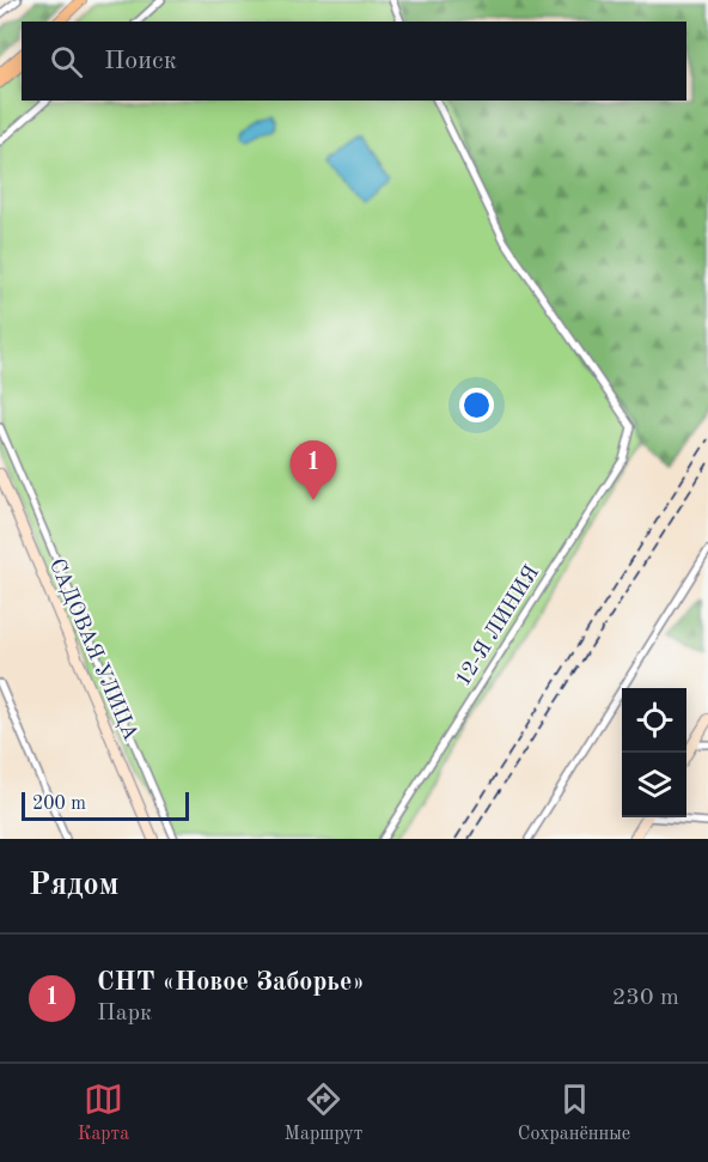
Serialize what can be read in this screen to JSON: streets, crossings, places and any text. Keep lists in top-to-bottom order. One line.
{"streets":{"main road":["САДОВАЯ УЛИЦА"],"street":["12-Я ЛИНИЯ"]},"scale_bar":"200 m","page":{"search":"Поиск","pins":"1","scale":"200 m","heading":"Рядом","list":[{"mark":"1","name":"СНТ «Новое Заборье»","note":"Парк","value":"230 m"}],"nav":["Карта","Маршрут","Сохранённые"]}}
